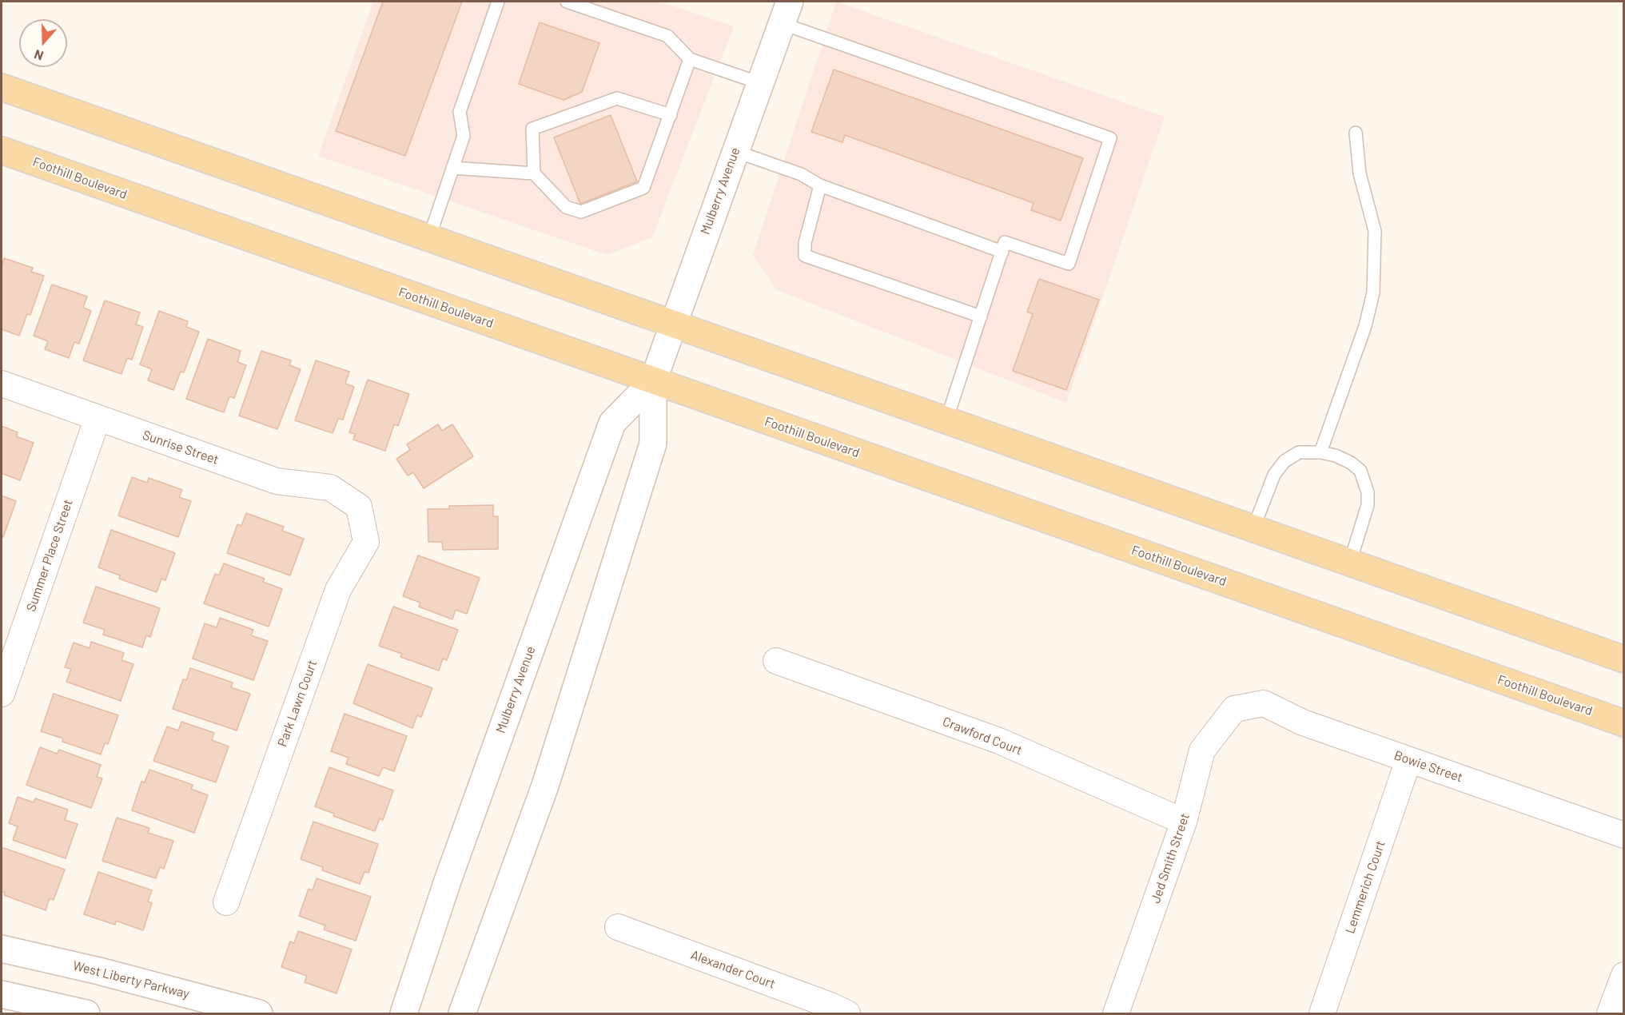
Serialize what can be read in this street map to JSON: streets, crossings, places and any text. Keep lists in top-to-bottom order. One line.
{"streets":{"main road":["Foothill Boulevard"],"street":["Mulberry Avenue","Sunrise Street","Summer Place Street","Park Lawn Court","Crawford Court","Bowie Street","Jed Smith Street","Lemmerich Court","Alexander Court","West Liberty Parkway"]},"crossings":[["Foothill Boulevard","Mulberry Avenue"],["Sunrise Street","Summer Place Street"],["Sunrise Street","Park Lawn Court"],["Crawford Court","Jed Smith Street"],["Bowie Street","Jed Smith Street"],["Bowie Street","Lemmerich Court"]],"north":"bottom"}
